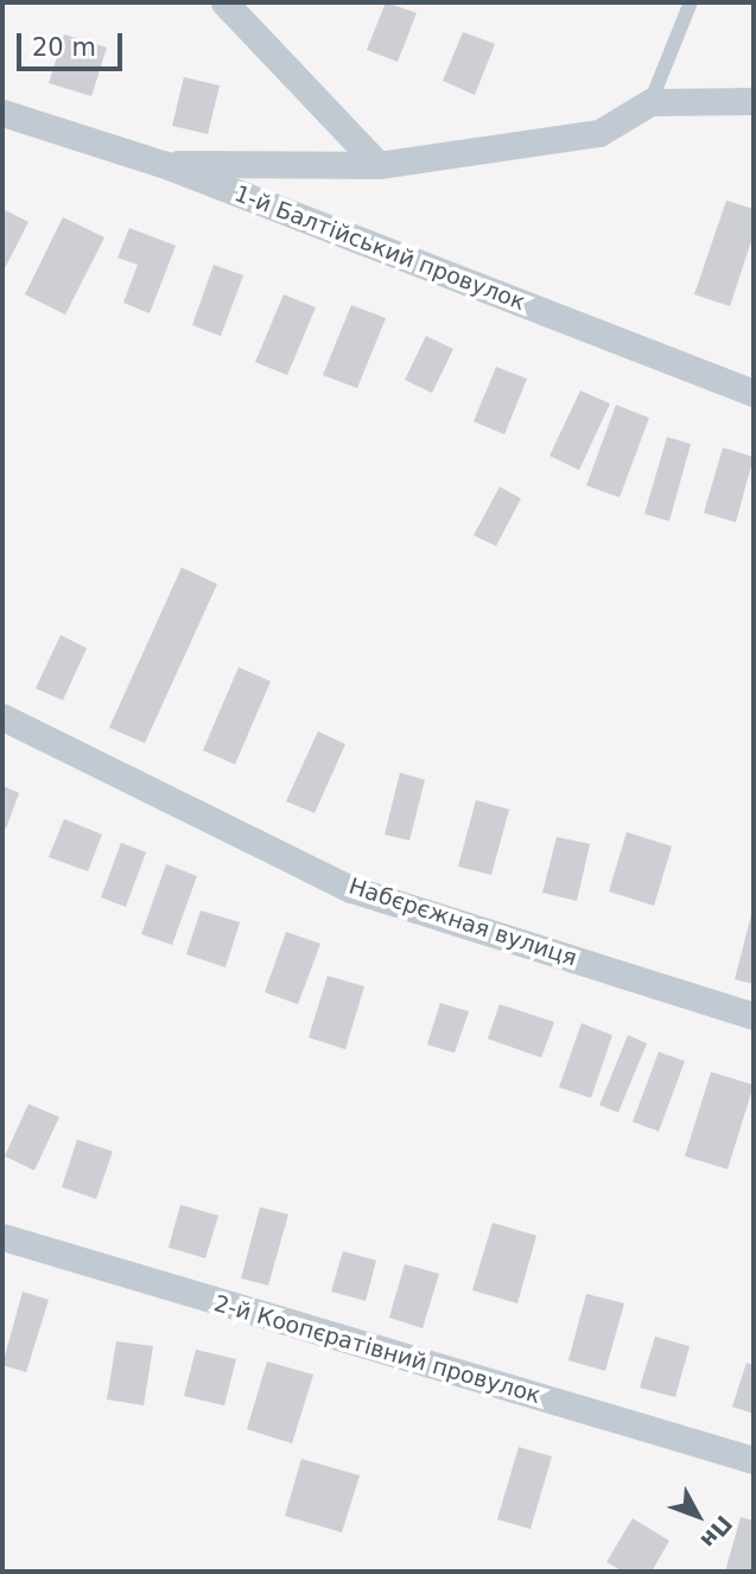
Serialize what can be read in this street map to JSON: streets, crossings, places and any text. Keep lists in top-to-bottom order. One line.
{"streets":{"street":["1-й Балтійський провулок","Набєрєжная вулиця","2-й Коопєратівний провулок"]},"scale_bar":"20 m","north":"bottom right"}
